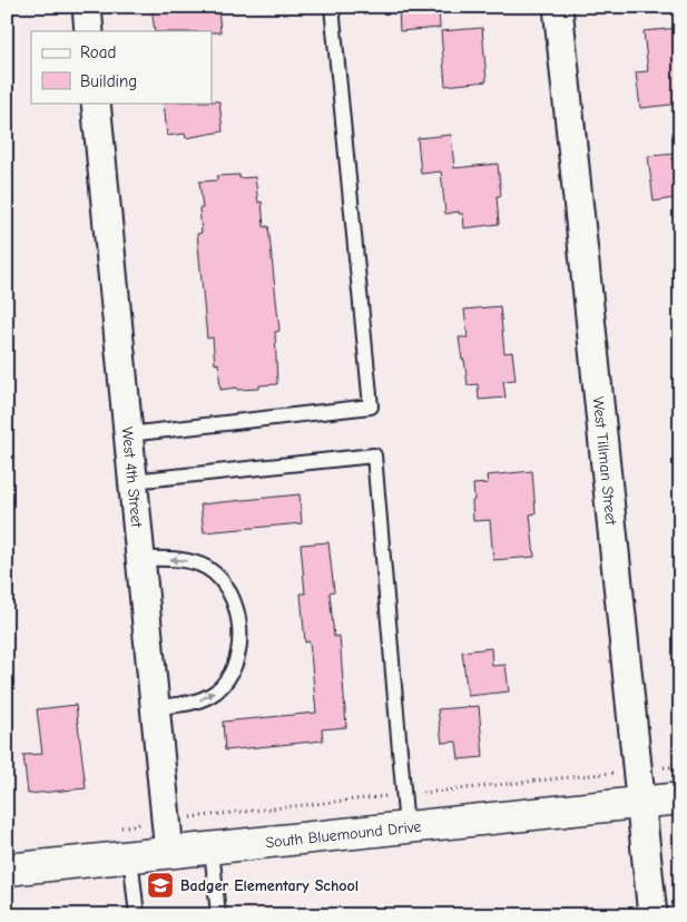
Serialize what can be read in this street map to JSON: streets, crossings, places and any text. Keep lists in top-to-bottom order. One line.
{"streets":{"main road":["South Bluemound Drive"],"street":["West Tillman Street","West 4th Street"]},"crossings":[["West Tillman Street","South Bluemound Drive"],["West 4th Street","South Bluemound Drive"]],"places":{"school or university":["Badger Elementary School"]},"legend":["Road","Building"]}
